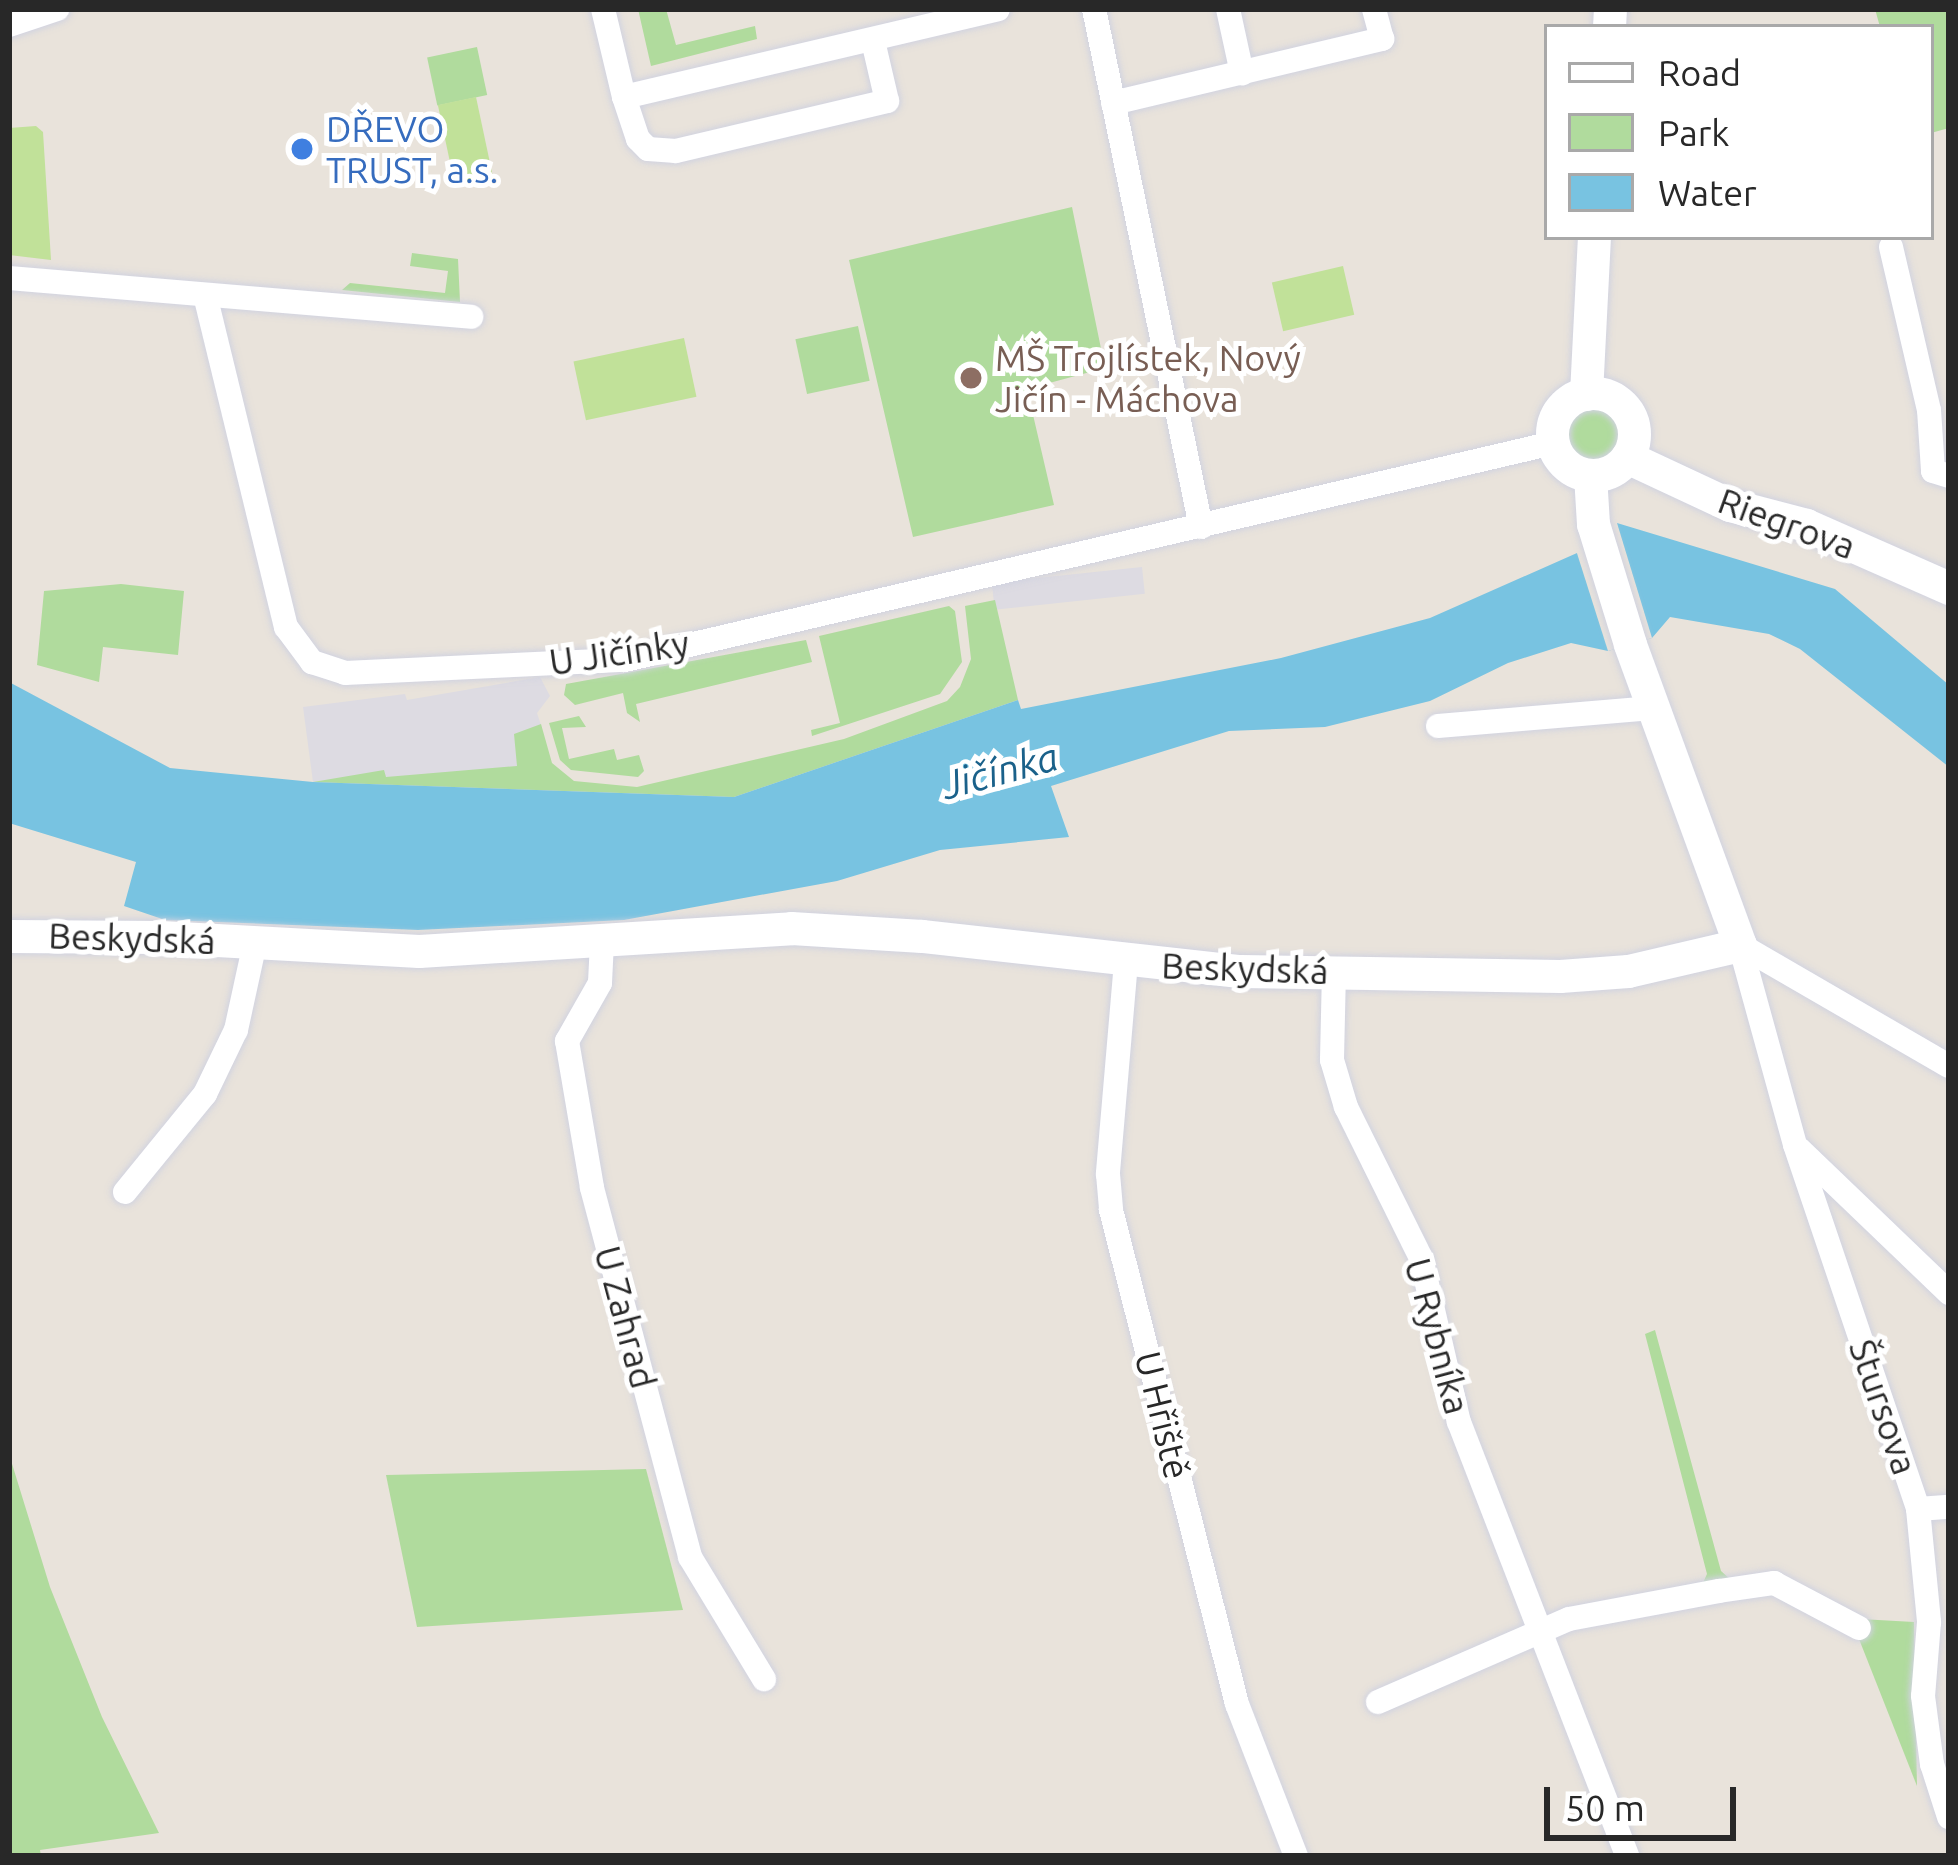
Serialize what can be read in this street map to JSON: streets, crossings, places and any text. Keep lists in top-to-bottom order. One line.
{"streets":{"street":["Riegrova","U Jičínky","Beskydská","U Zahrad","U Rybníka","Štursova","U Hřiště"]},"crossings":[["Riegrova","U Jičínky"],["Beskydská","U Zahrad"],["Beskydská","U Rybníka"],["Beskydská","Štursova"],["Beskydská","U Hřiště"]],"water":["Jičínka"],"places":["DŘEVO TRUST, a.s.","MŠ Trojlístek, Nový Jičín - Máchova"],"legend":["Road","Park","Water"],"scale_bar":"50 m"}
